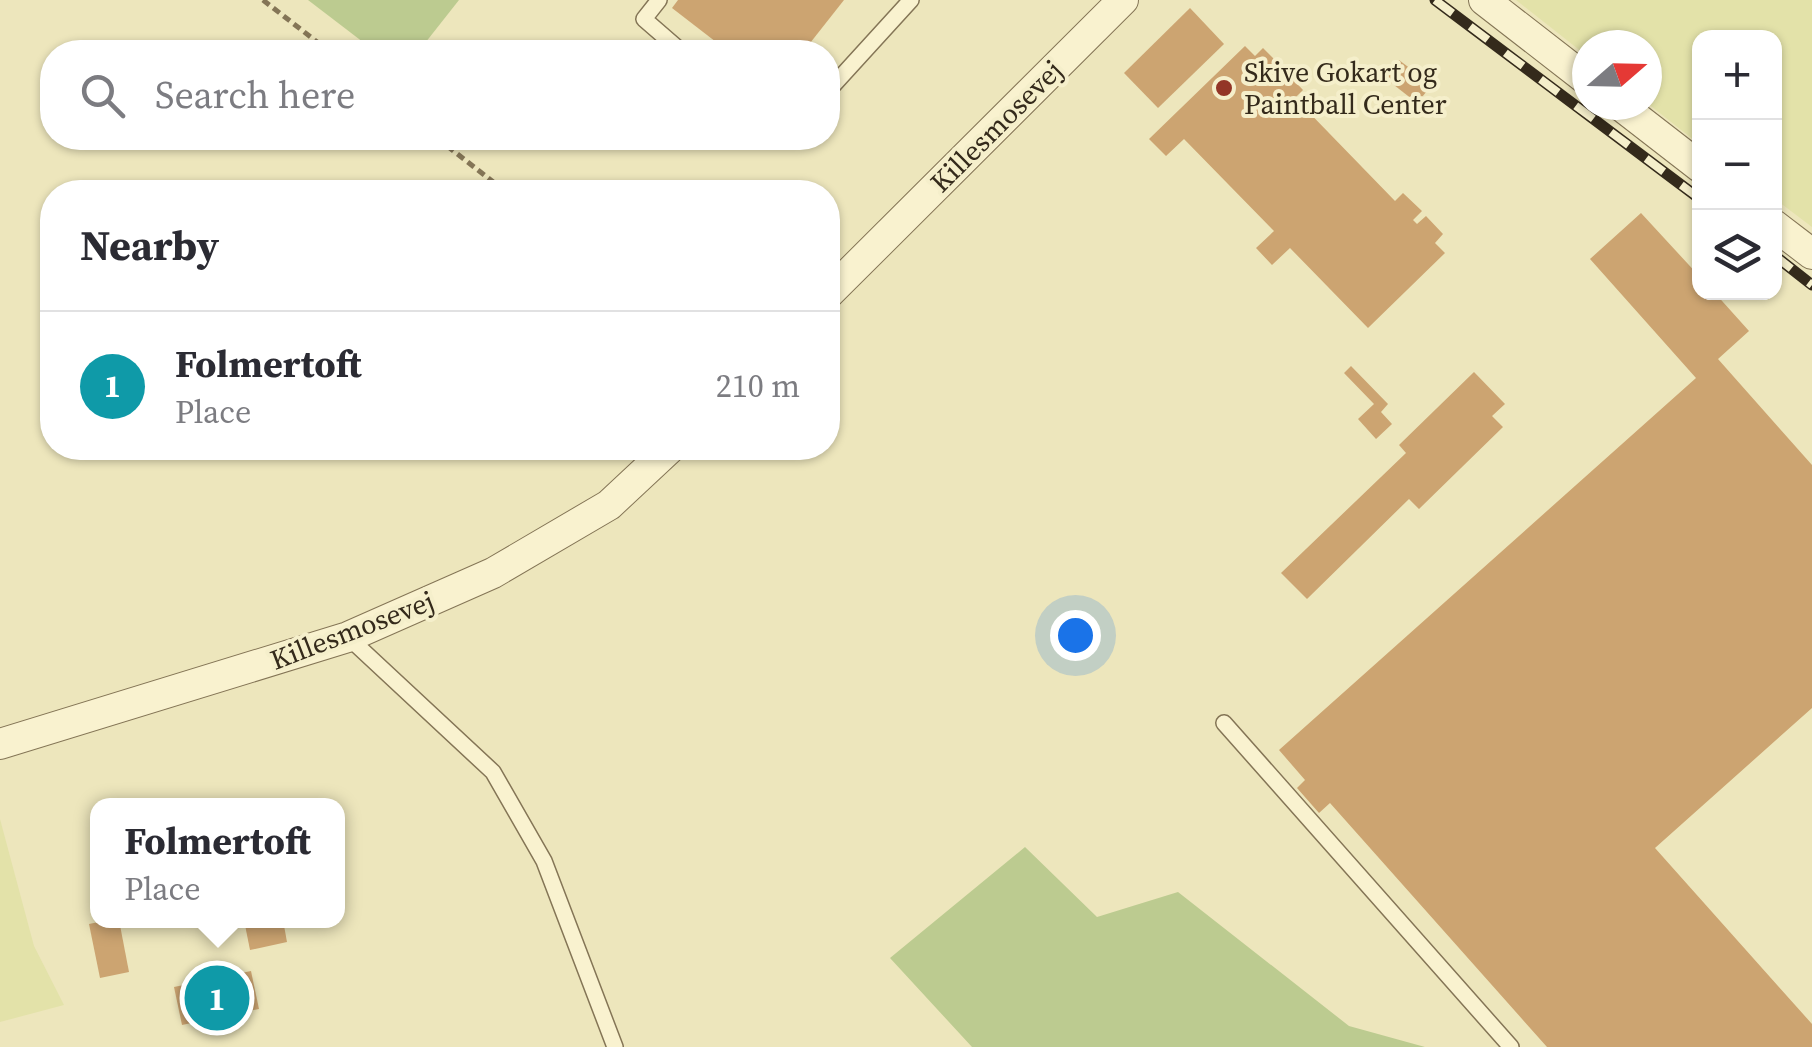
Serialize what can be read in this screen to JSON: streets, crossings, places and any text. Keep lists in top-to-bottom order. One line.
{"streets":{"street":["Killesmosevej"]},"places":["Skive Gokart og Paintball Center"],"north":"right","page":{"map_buttons":["+","−"],"search":"Search here","heading":"Nearby","list":[{"mark":"1","name":"Folmertoft","note":"Place","value":"210 m"}],"popup":["Folmertoft","Place"],"pins":"1"}}
